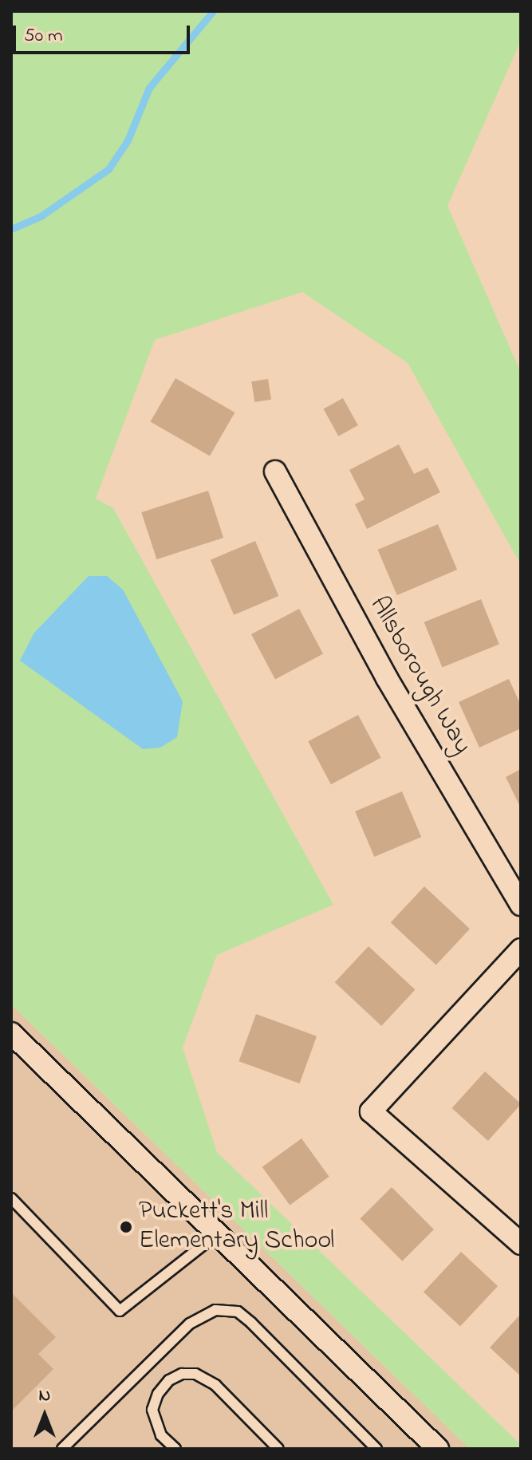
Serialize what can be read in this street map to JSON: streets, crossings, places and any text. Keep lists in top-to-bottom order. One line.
{"streets":{"street":["Allsborough Way"]},"places":["Puckett's Mill Elementary School"],"scale_bar":"50 m","north":"top"}
